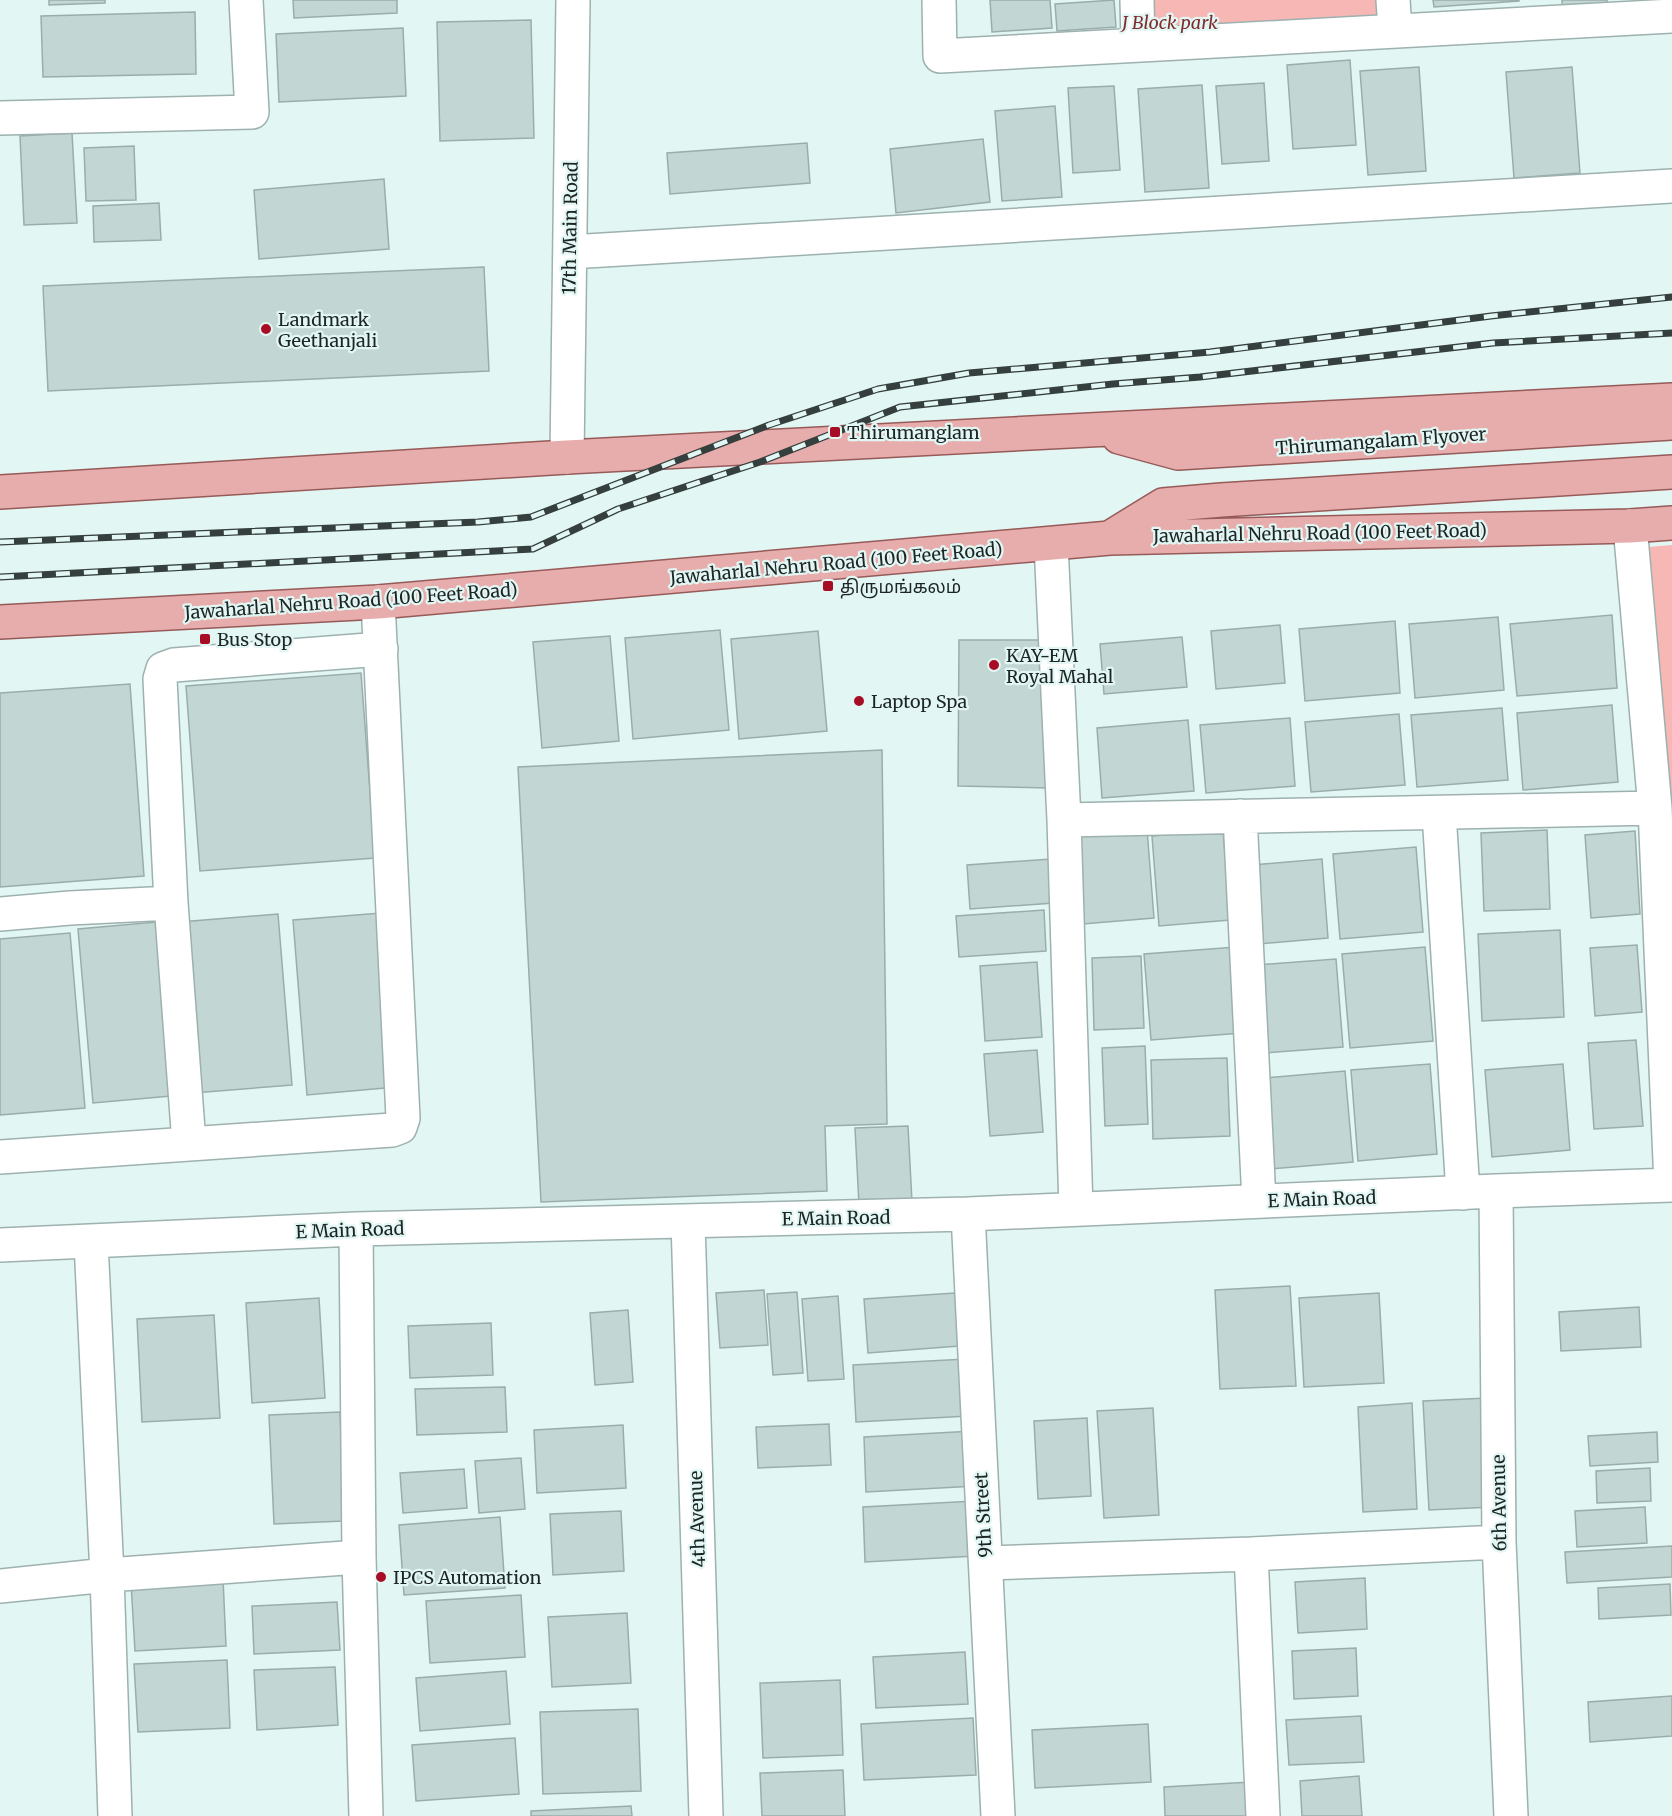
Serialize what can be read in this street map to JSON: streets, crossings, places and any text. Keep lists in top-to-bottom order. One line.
{"streets":{"main road":["Thirumangalam Flyover","Jawaharlal Nehru Road (100 Feet Road)"],"street":["17th Main Road","E Main Road","6th Avenue","9th Street","4th Avenue"]},"crossings":[["E Main Road","6th Avenue"],["E Main Road","9th Street"],["E Main Road","4th Avenue"]],"parks":["J Block park"],"places":{"other":["Landmark Geethanjali","KAY-EM Royal Mahal","Laptop Spa","IPCS Automation"],"transit":["Thirumanglam","திருமங்கலம்","Bus Stop"]}}
